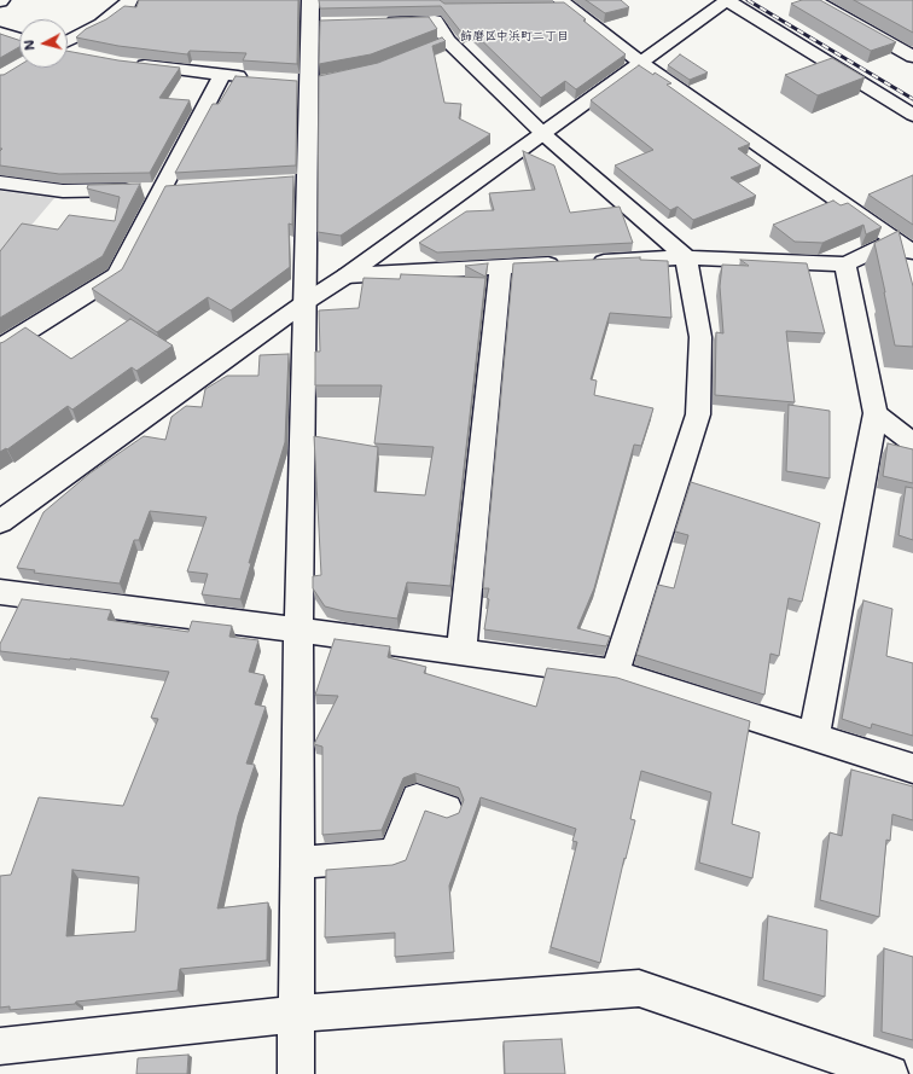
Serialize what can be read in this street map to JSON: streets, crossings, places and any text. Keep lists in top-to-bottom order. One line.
{"districts":["飾磨区中浜町二丁目"],"north":"left"}
